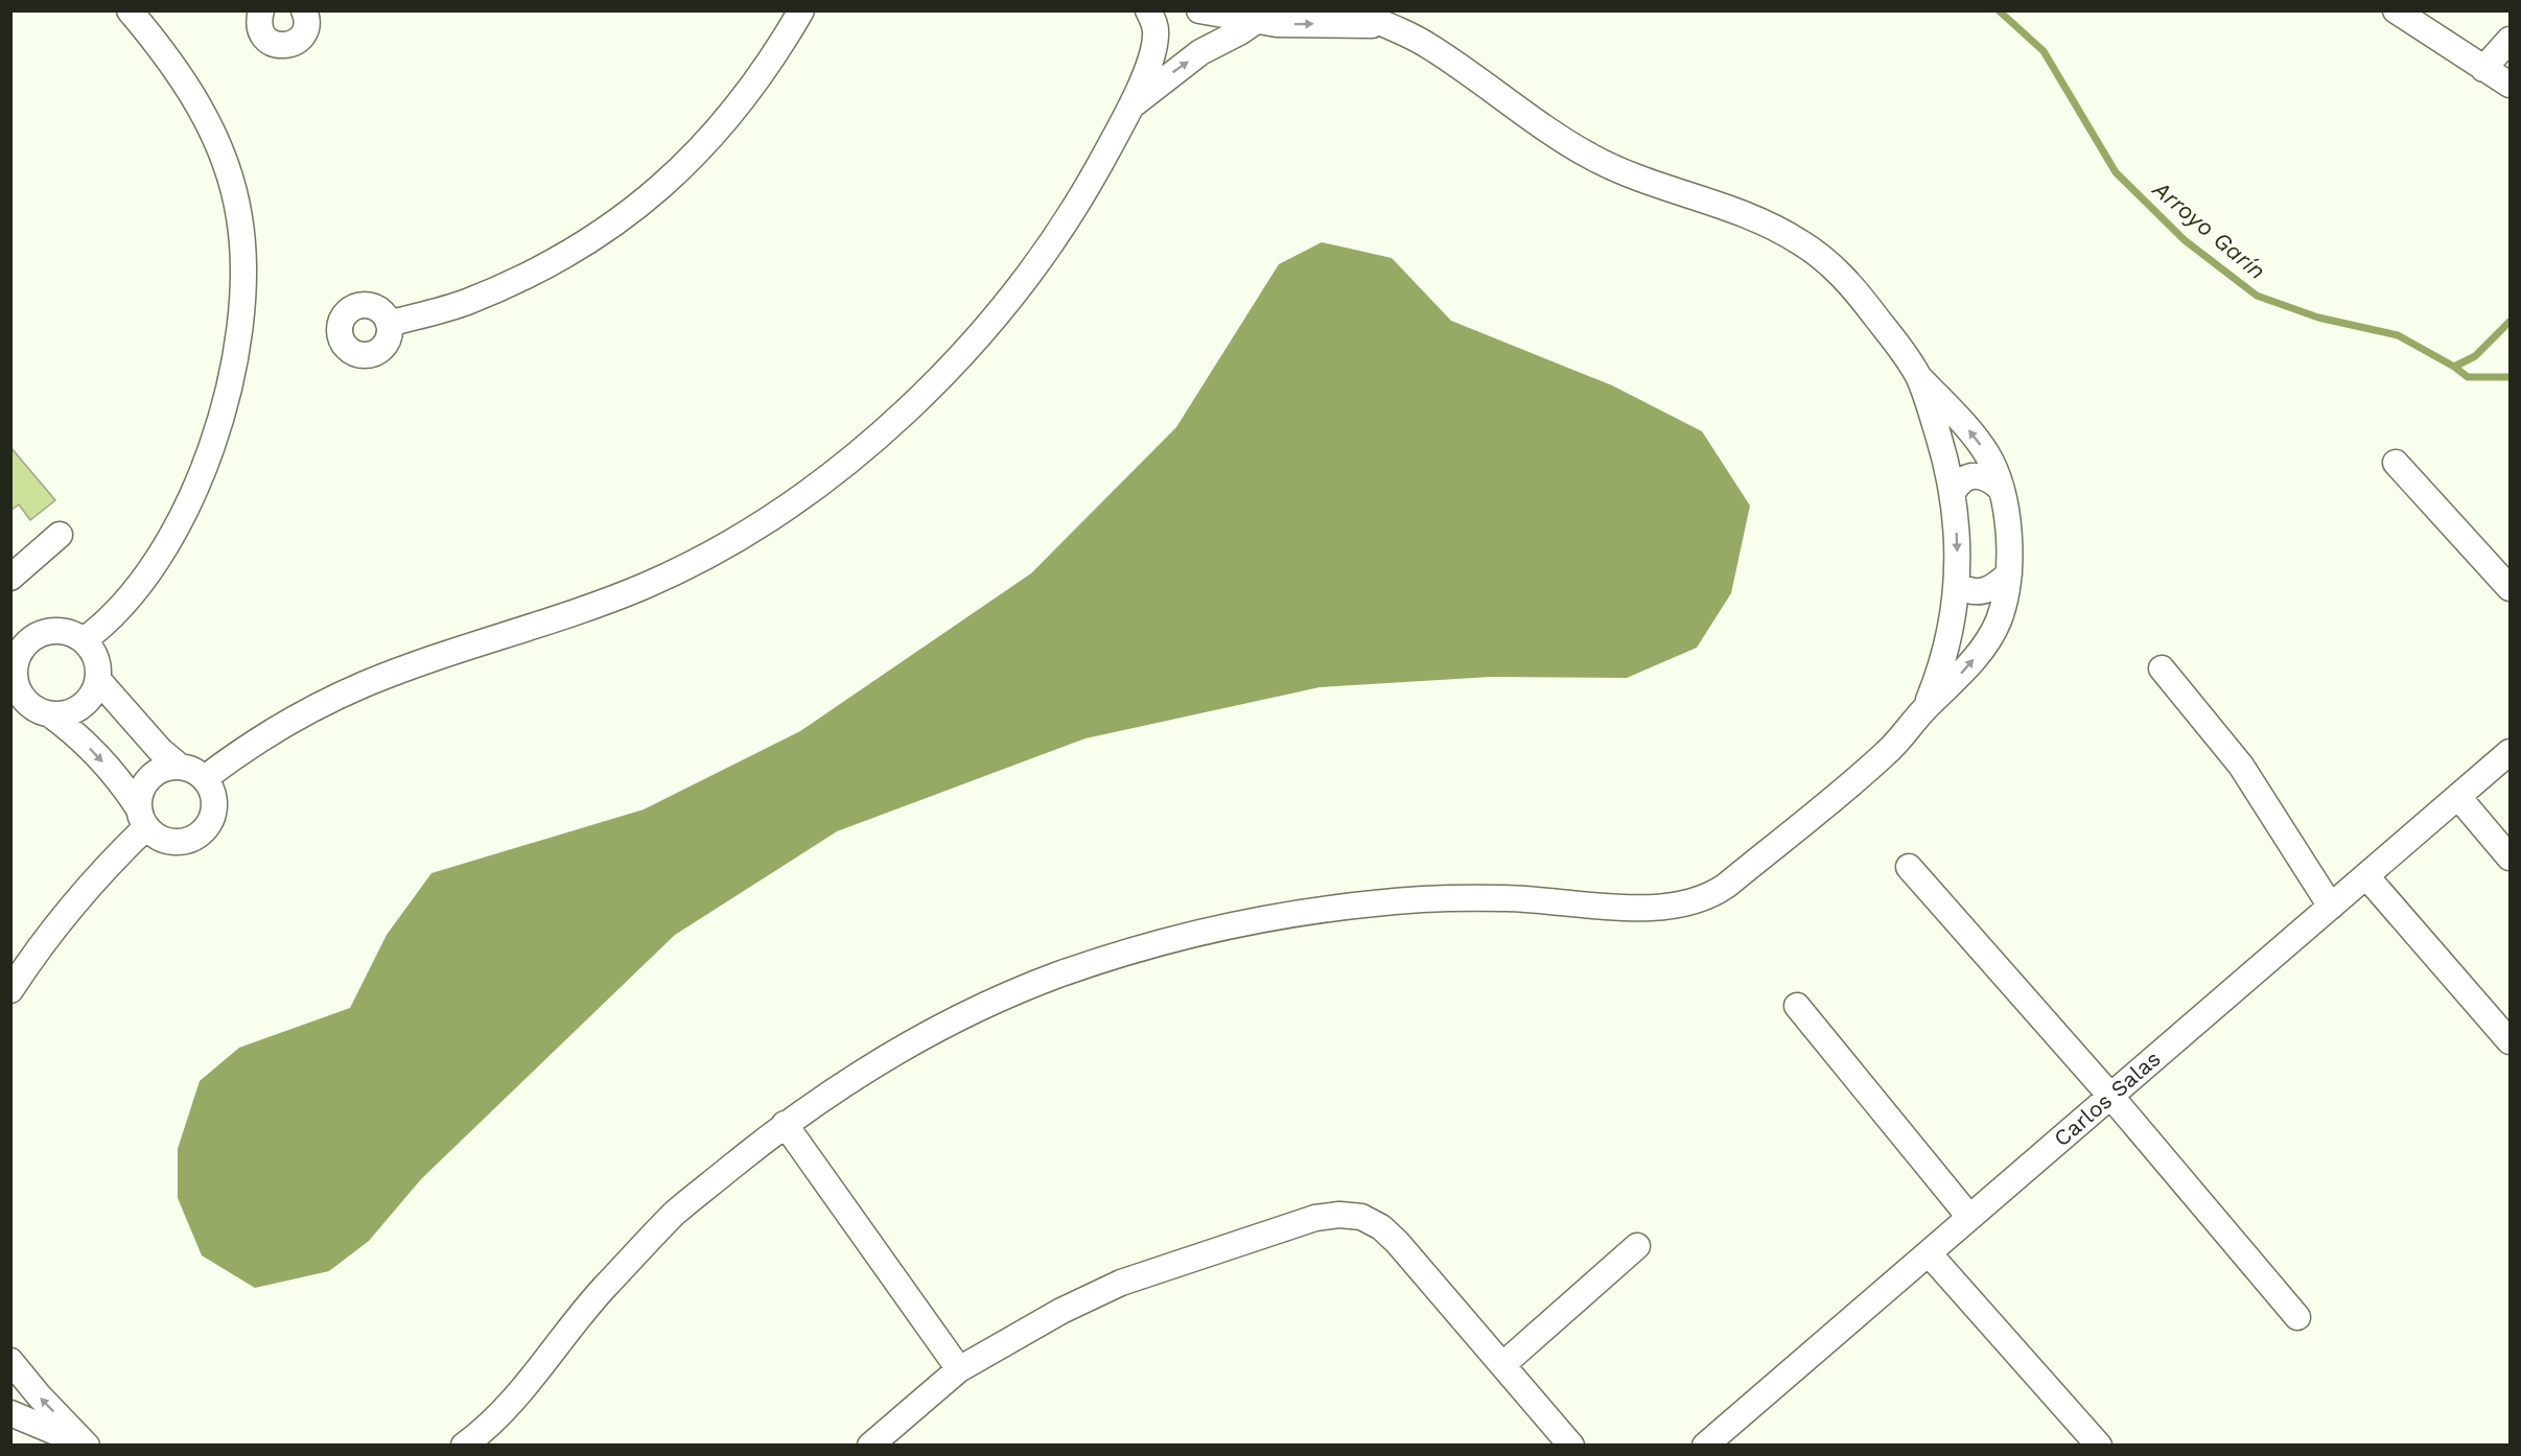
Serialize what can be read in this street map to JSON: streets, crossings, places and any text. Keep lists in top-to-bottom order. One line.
{"streets":{"street":["Carlos Salas"]},"water":["Arroyo Garín"]}
